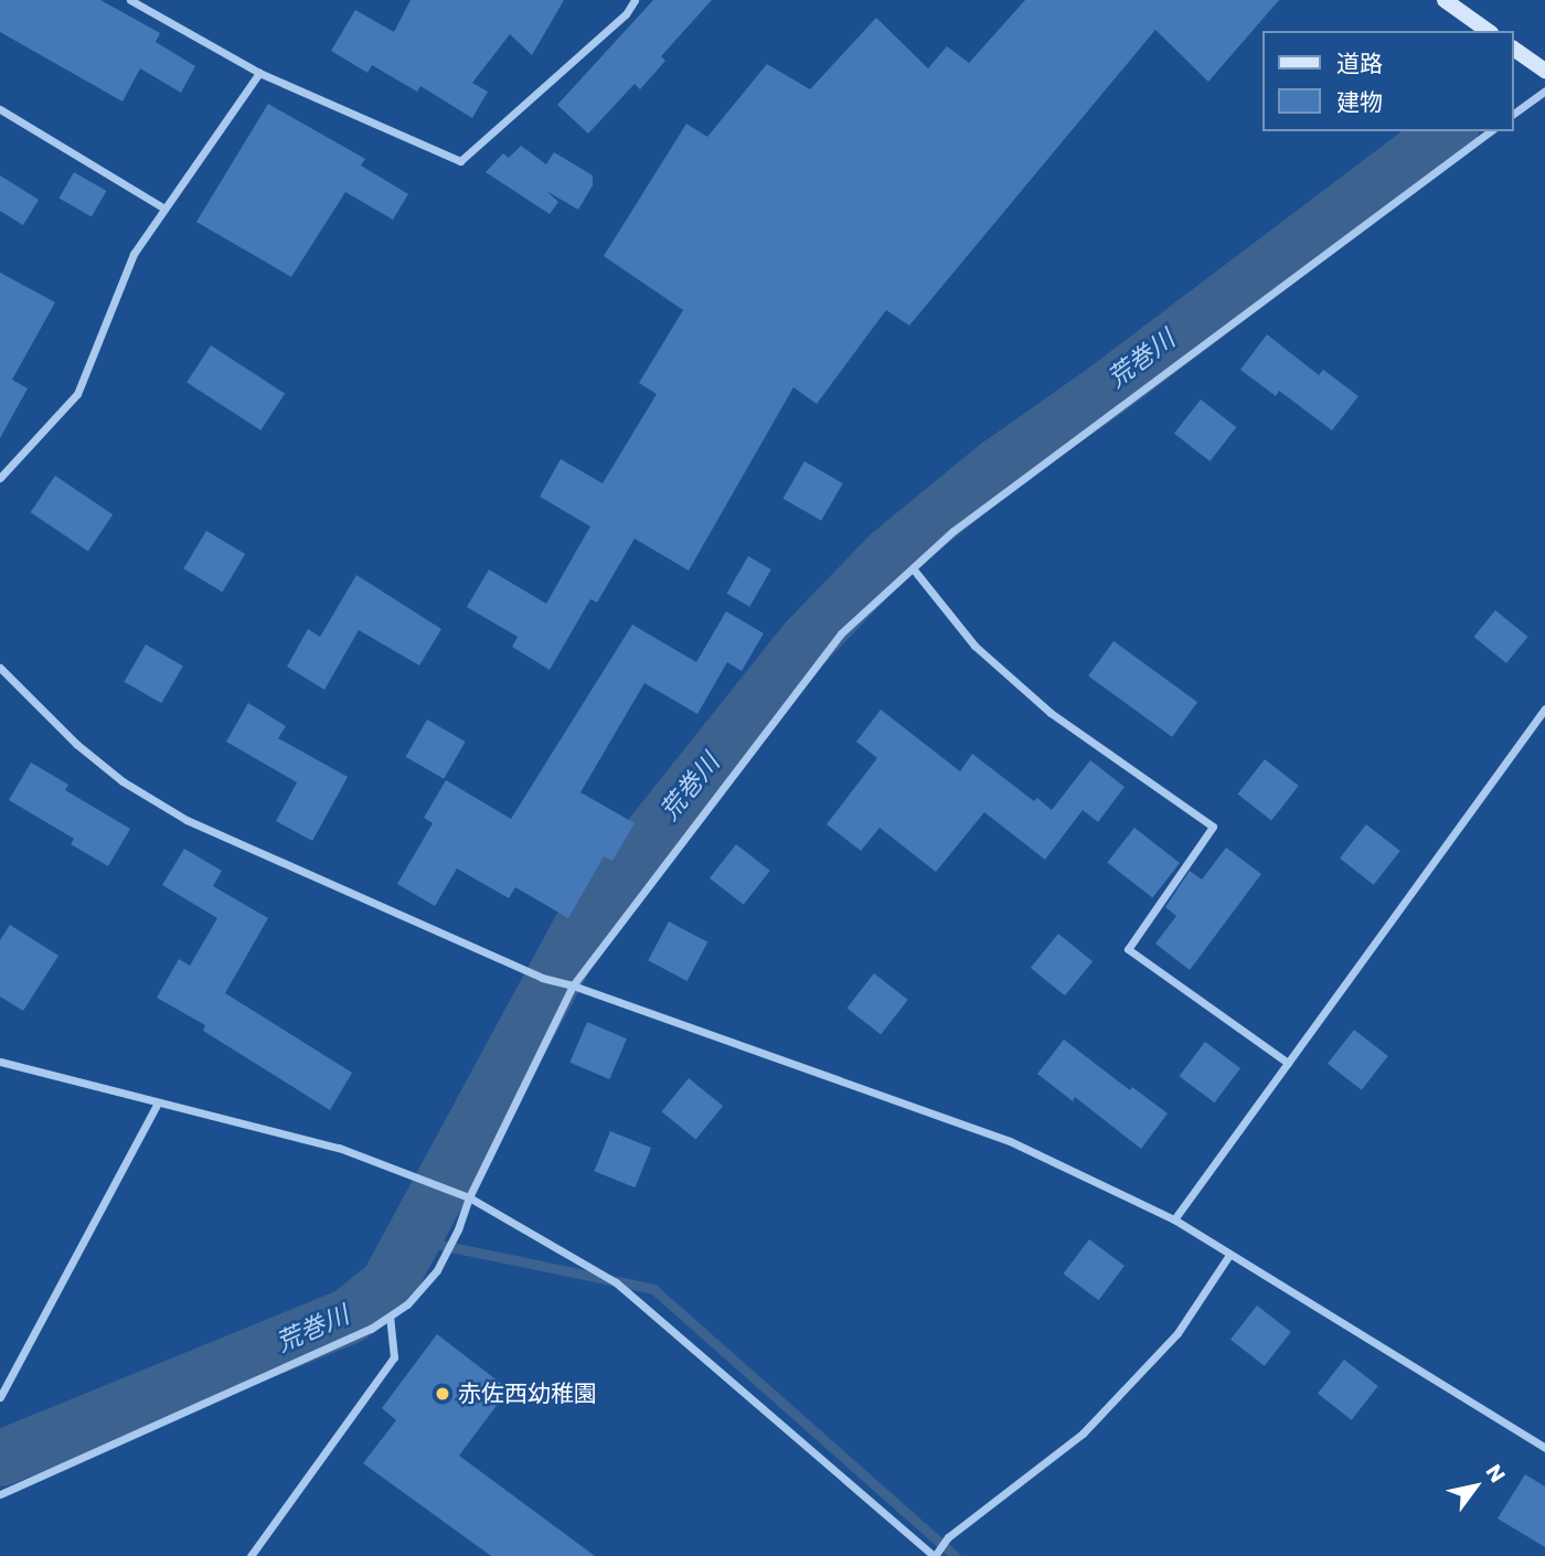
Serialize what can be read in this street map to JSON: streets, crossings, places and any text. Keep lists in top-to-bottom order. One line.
{"water":["荒巻川"],"places":["赤佐西幼稚園"],"legend":["道路","建物"],"north":"top right"}
